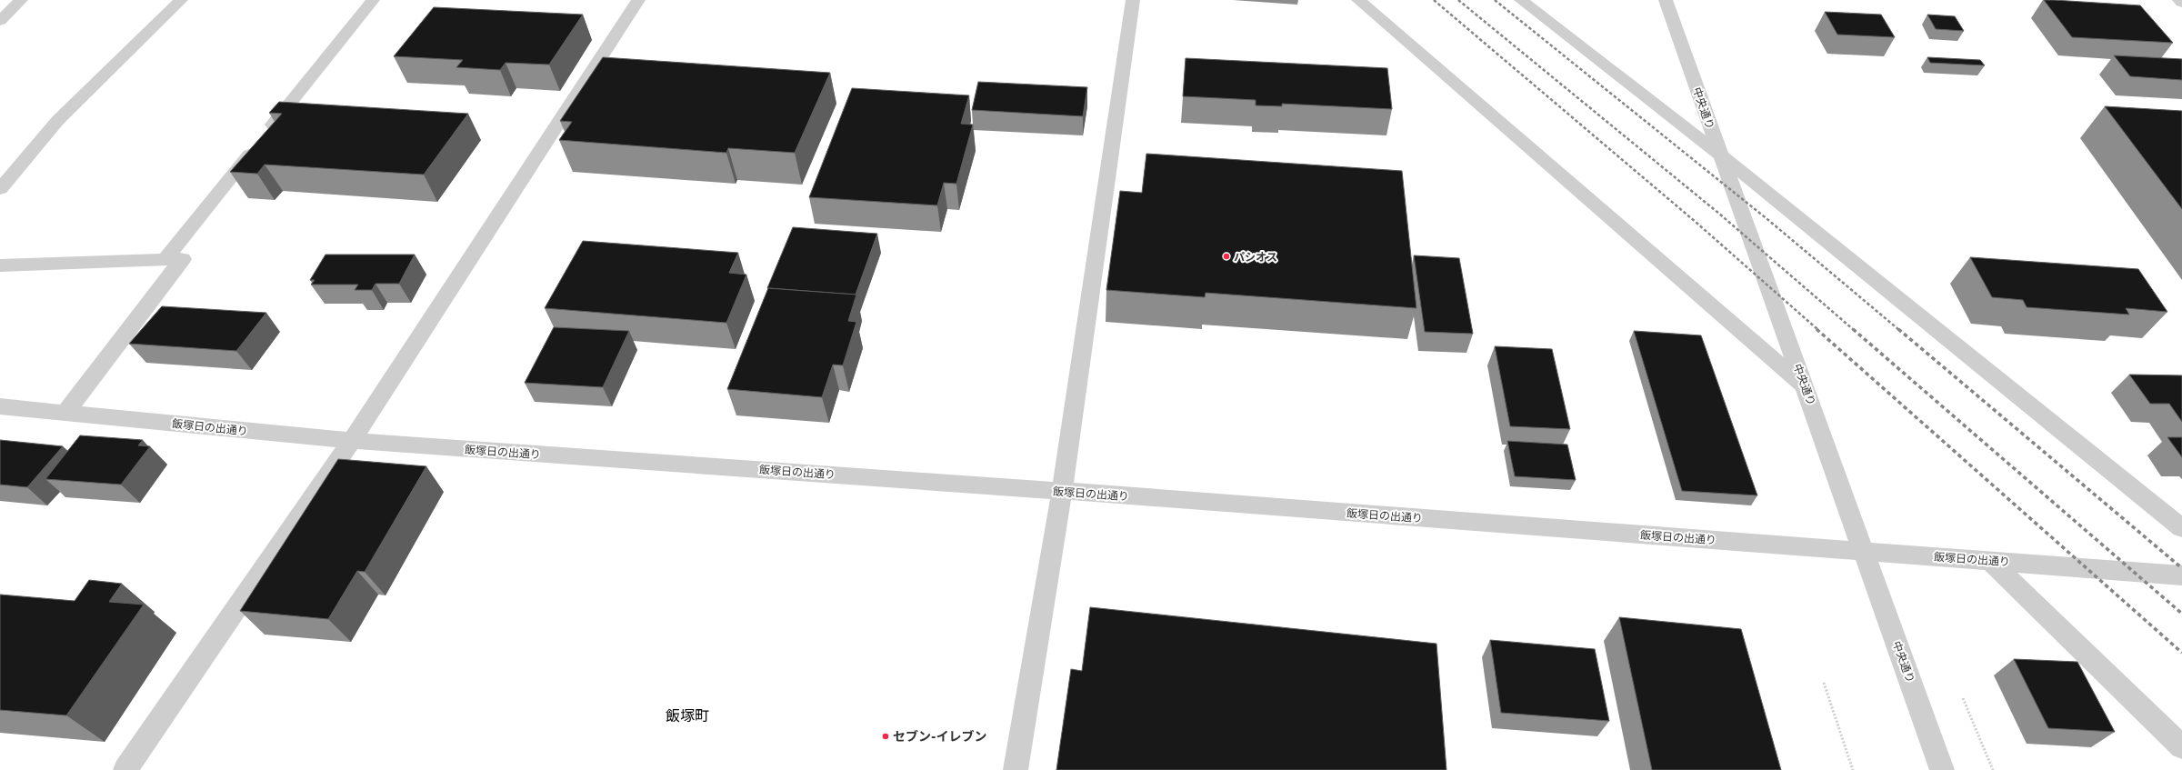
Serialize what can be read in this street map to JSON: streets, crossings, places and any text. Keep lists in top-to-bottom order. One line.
{"streets":{"street":["中央通り","飯塚日の出通り"]},"crossings":[["中央通り","飯塚日の出通り"]],"districts":["飯塚町"],"places":["パシオス","セブン-イレブン"]}
